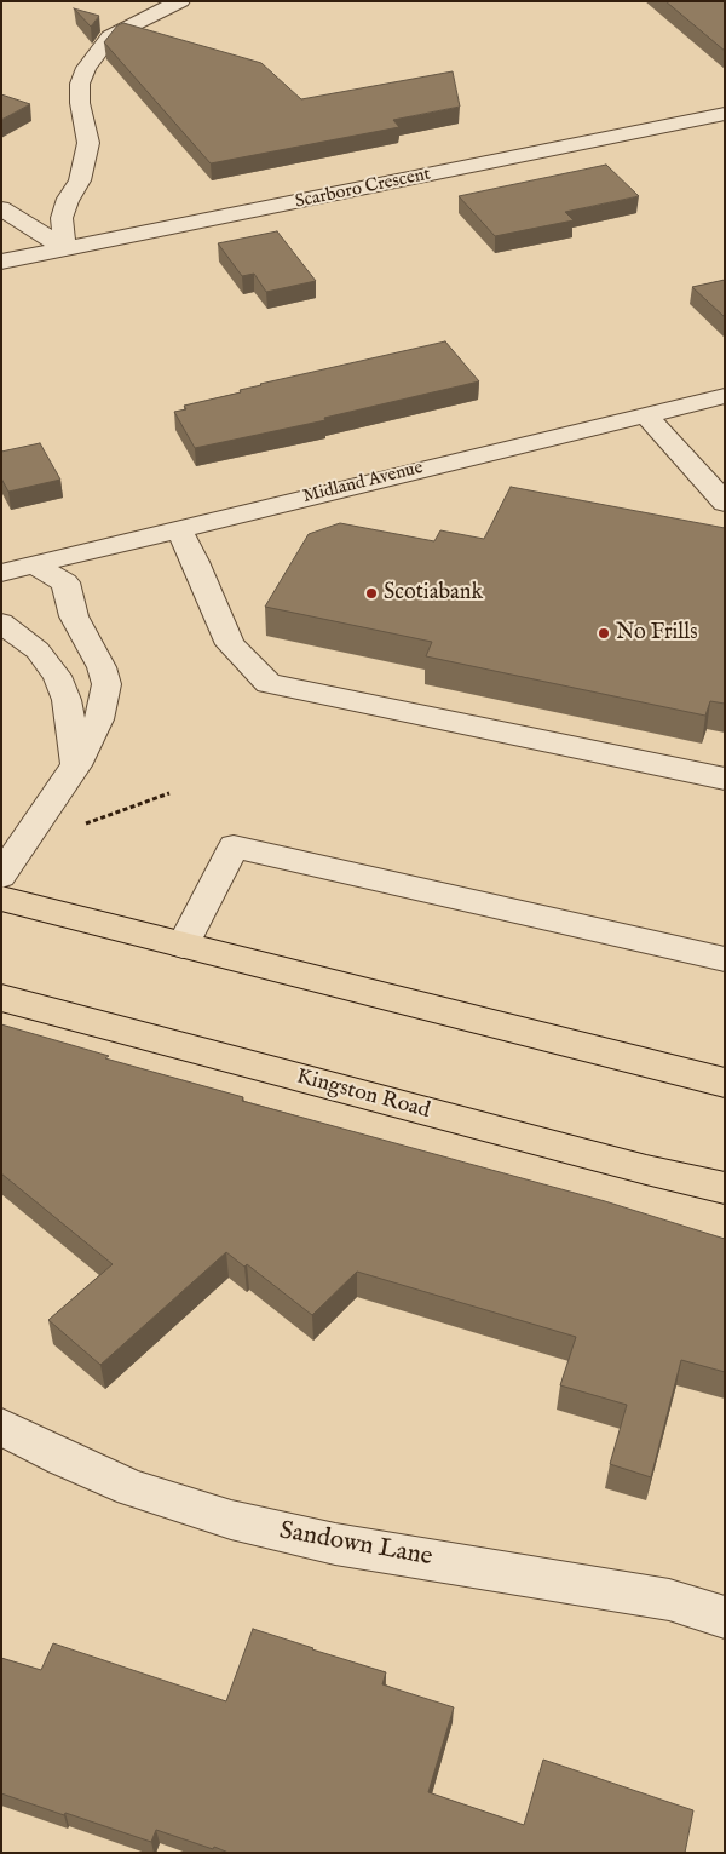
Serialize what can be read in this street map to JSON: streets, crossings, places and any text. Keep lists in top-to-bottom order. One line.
{"streets":{"main road":["Kingston Road"],"street":["Scarboro Crescent","Midland Avenue","Sandown Lane"]},"places":["Scotiabank","No Frills"]}
